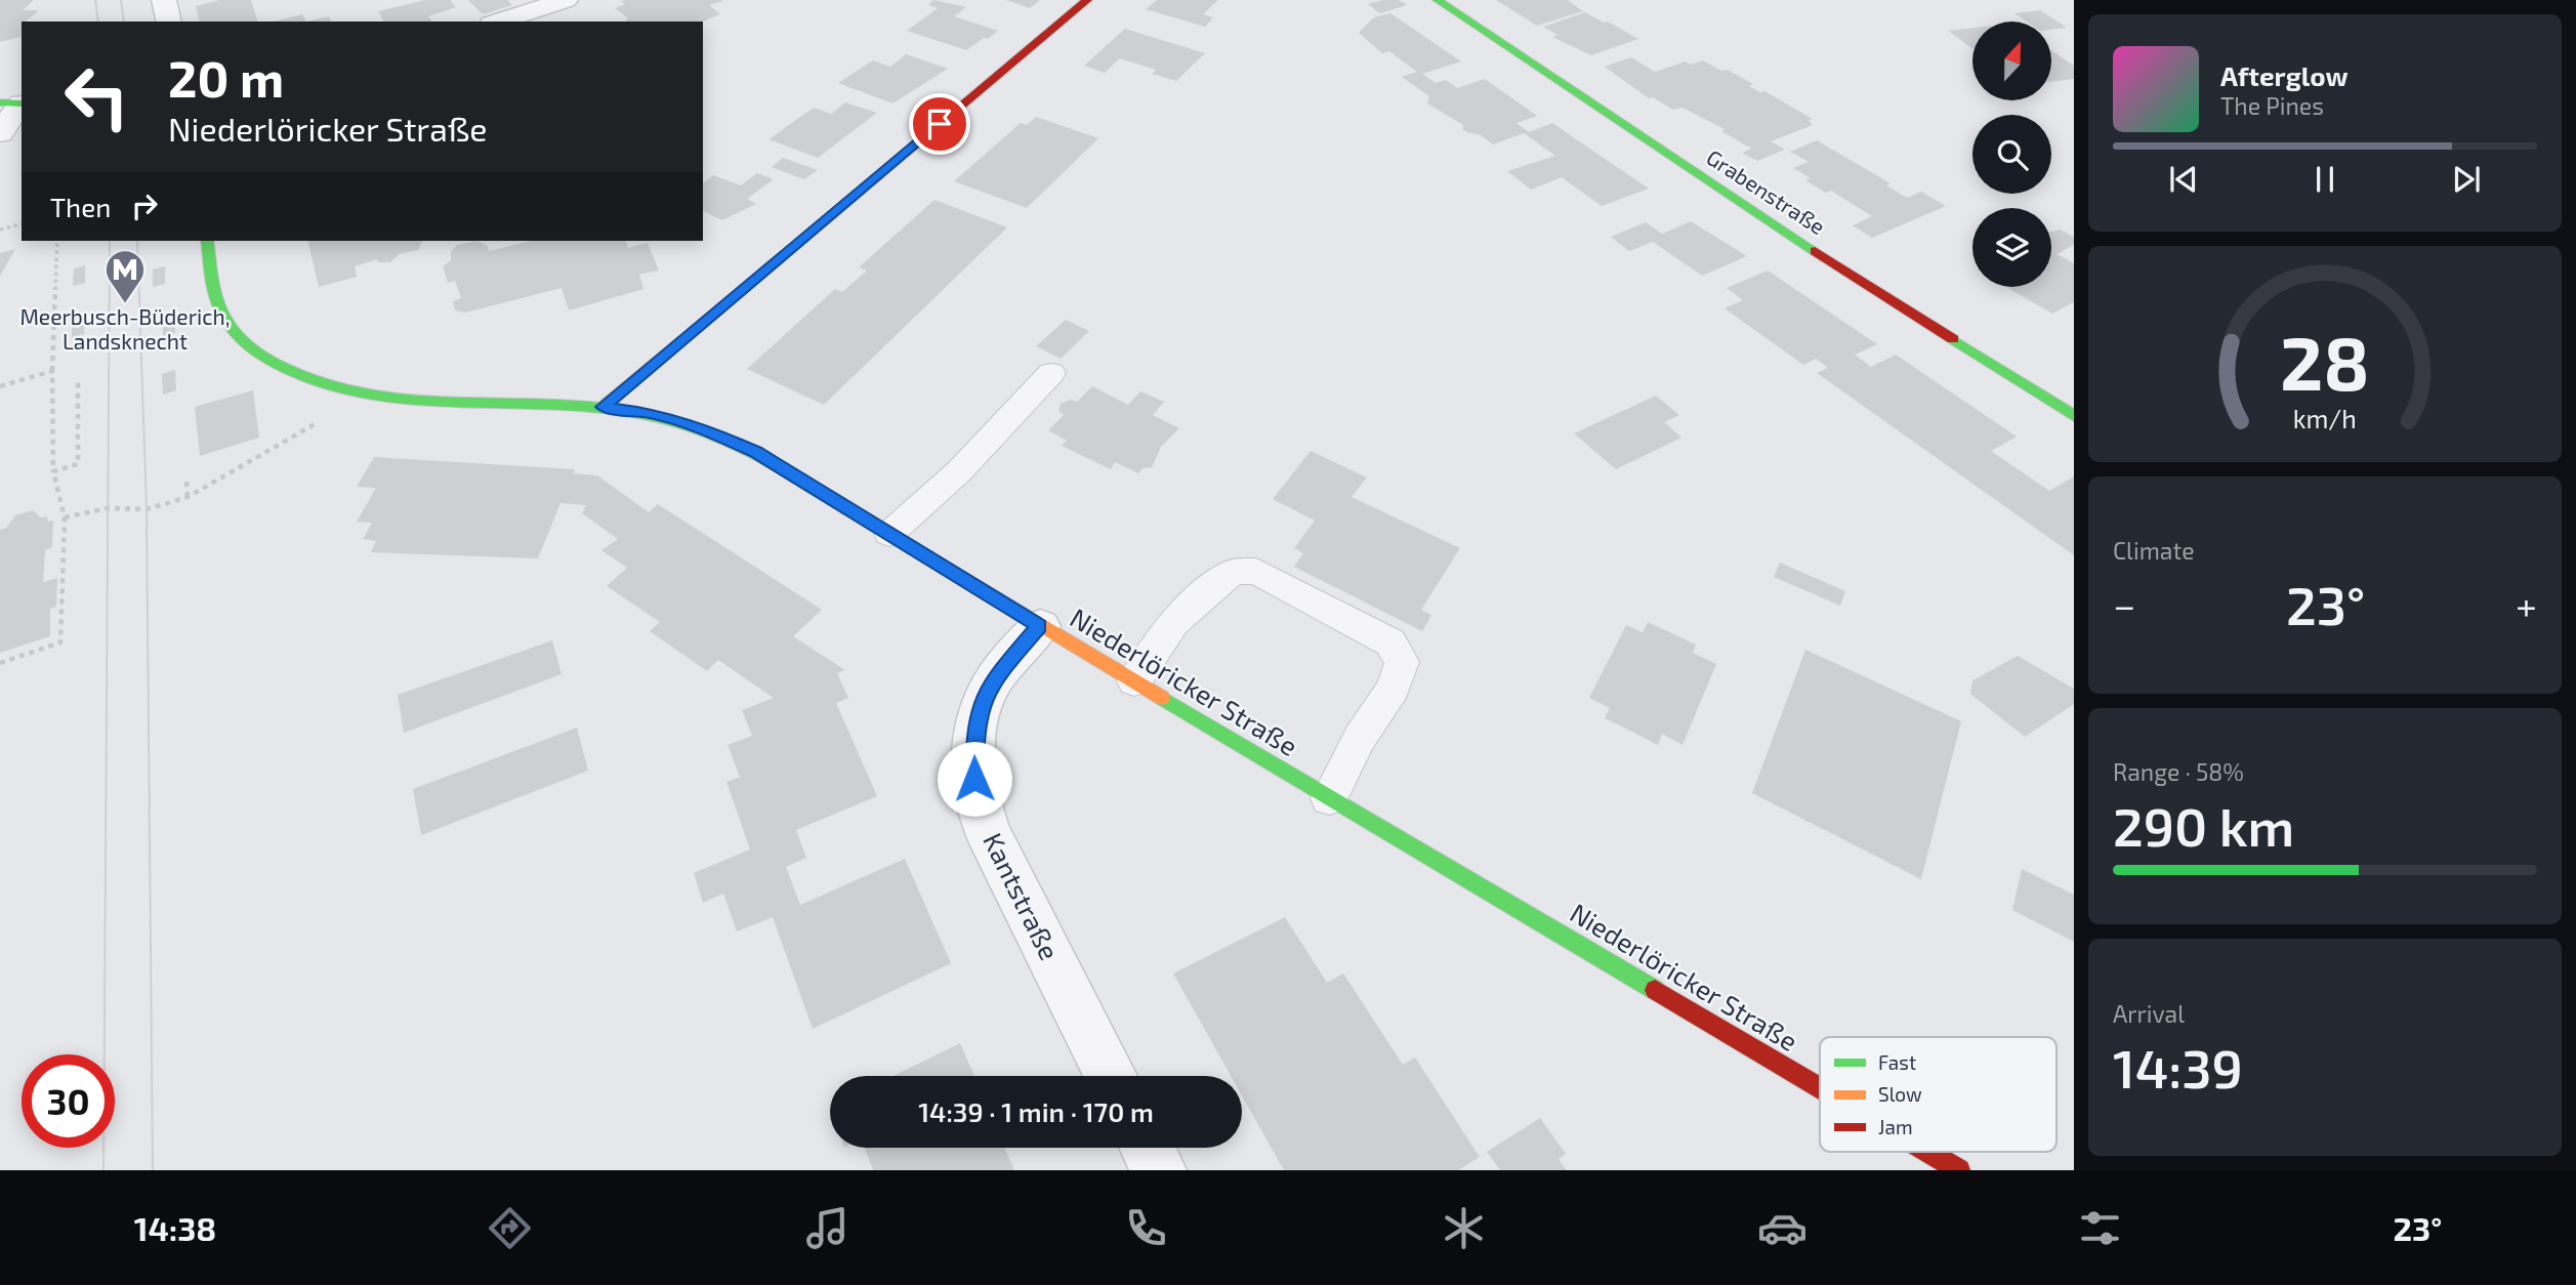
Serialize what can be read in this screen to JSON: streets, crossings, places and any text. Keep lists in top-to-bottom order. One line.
{"streets":{"street":["Grabenstraße","Niederlöricker Straße","Kantstraße"]},"crossings":[["Niederlöricker Straße","Kantstraße"]],"places":{"metro station":["Meerbusch-Büderich, Landsknecht"]},"legend":["Fast","Slow","Jam"],"north":"top","page":{"turn":["20 m","Niederlöricker Straße"],"song":["Afterglow","The Pines"],"then":"Then","tile":["Climate",["Range · 58%","290 km"],["Arrival","14:39"]],"heat":["−","23°","+"],"limit":"30","trip":"14:39 · 1 min · 170 m","tabs":["14:38","23°"],"gauge":["28","km/h"]}}
